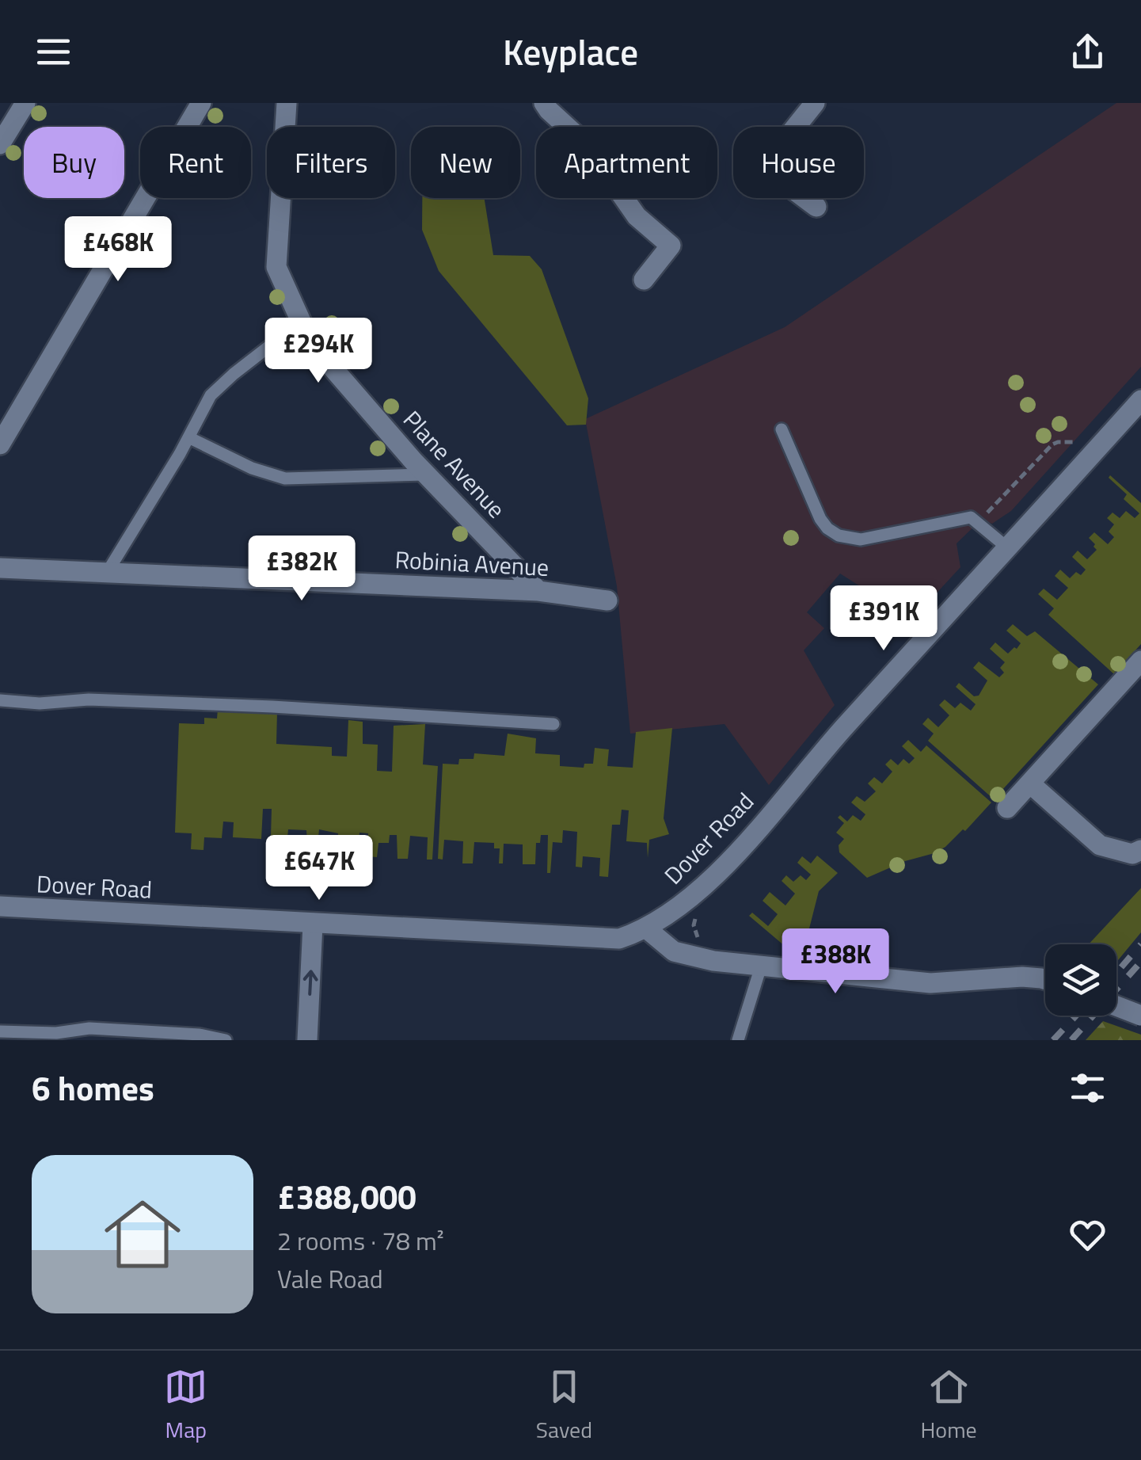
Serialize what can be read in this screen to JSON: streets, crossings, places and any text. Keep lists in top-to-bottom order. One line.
{"streets":{"street":["Plane Avenue","Robinia Avenue","Dover Road"]},"crossings":[["Plane Avenue","Robinia Avenue"]],"page":{"header":"Keyplace","chip":["Buy","Rent","Filters","New","Apartment","House"],"price":["£468K","£294K","£382K","£391K","£647K","£388K"],"heading":"6 homes","list":[{"name":"£388,000","note":"2 rooms · 78 m² · Vale Road"}],"tabs":["Map","Saved","Home"]}}
